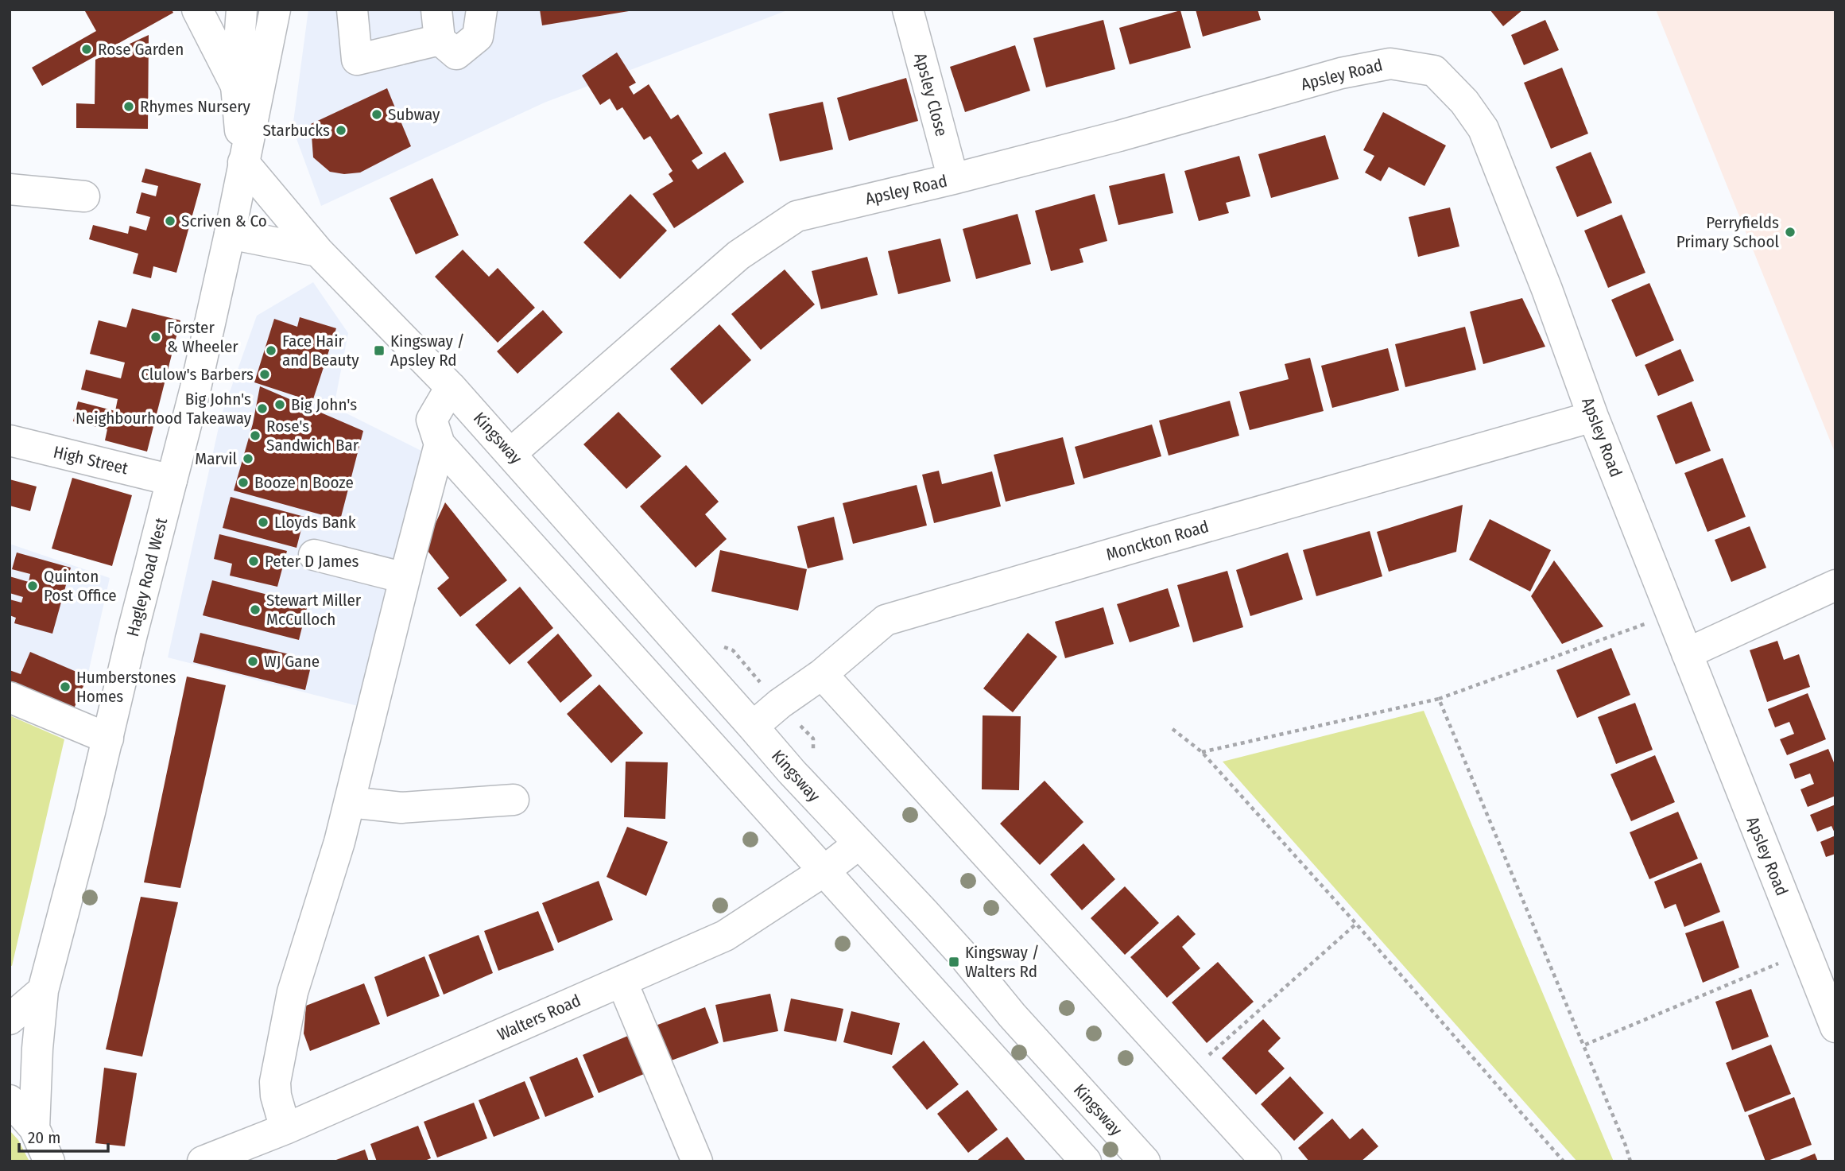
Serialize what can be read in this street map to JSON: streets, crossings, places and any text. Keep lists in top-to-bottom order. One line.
{"streets":{"main road":["Apsley Road","Apsley Close","Kingsway","High Street","Monckton Road","Hagley Road West","Walters Road"]},"crossings":[["Apsley Road","Apsley Close"],["Apsley Road","Kingsway"],["Apsley Road","Monckton Road"],["Kingsway","Monckton Road"],["Kingsway","Hagley Road West"],["Kingsway","Walters Road"],["High Street","Hagley Road West"]],"places":{"other":["Rose Garden","Rhymes Nursery","Subway","Starbucks","Scriven & Co","Perryfields Primary School","Forster & Wheeler","Face Hair and Beauty","Clulow's Barbers","Big John's","Big John's Neighbourhood Takeaway","Rose's Sandwich Bar","Marvil","Booze n Booze","Lloyds Bank","Peter D James","Quinton Post Office","Stewart Miller McCulloch","WJ Gane","Humberstones Homes"],"transit":["Kingsway / Apsley Rd","Kingsway / Walters Rd"]},"scale_bar":"20 m"}
